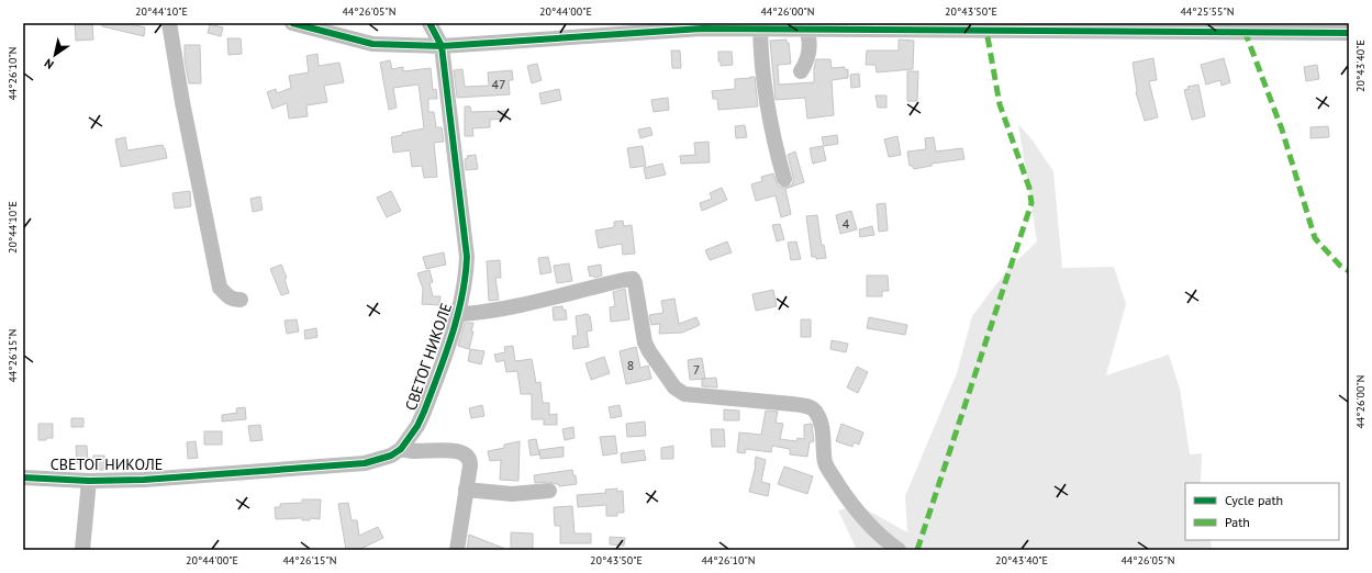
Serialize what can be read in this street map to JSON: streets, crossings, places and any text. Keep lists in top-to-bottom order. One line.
{"streets":{"street":["СВЕТОГ НИКОЛЕ"]},"house_numbers":["47","4","8","7"],"legend":["Cycle path","Path"],"north":"bottom left","coordinates":["20°44'10\"E","44°26'05\"N","20°44'00\"E","44°26'00\"N","20°43'50\"E","44°25'55\"N","20°43'40\"E","44°26'10\"N","44°26'15\"N"]}
